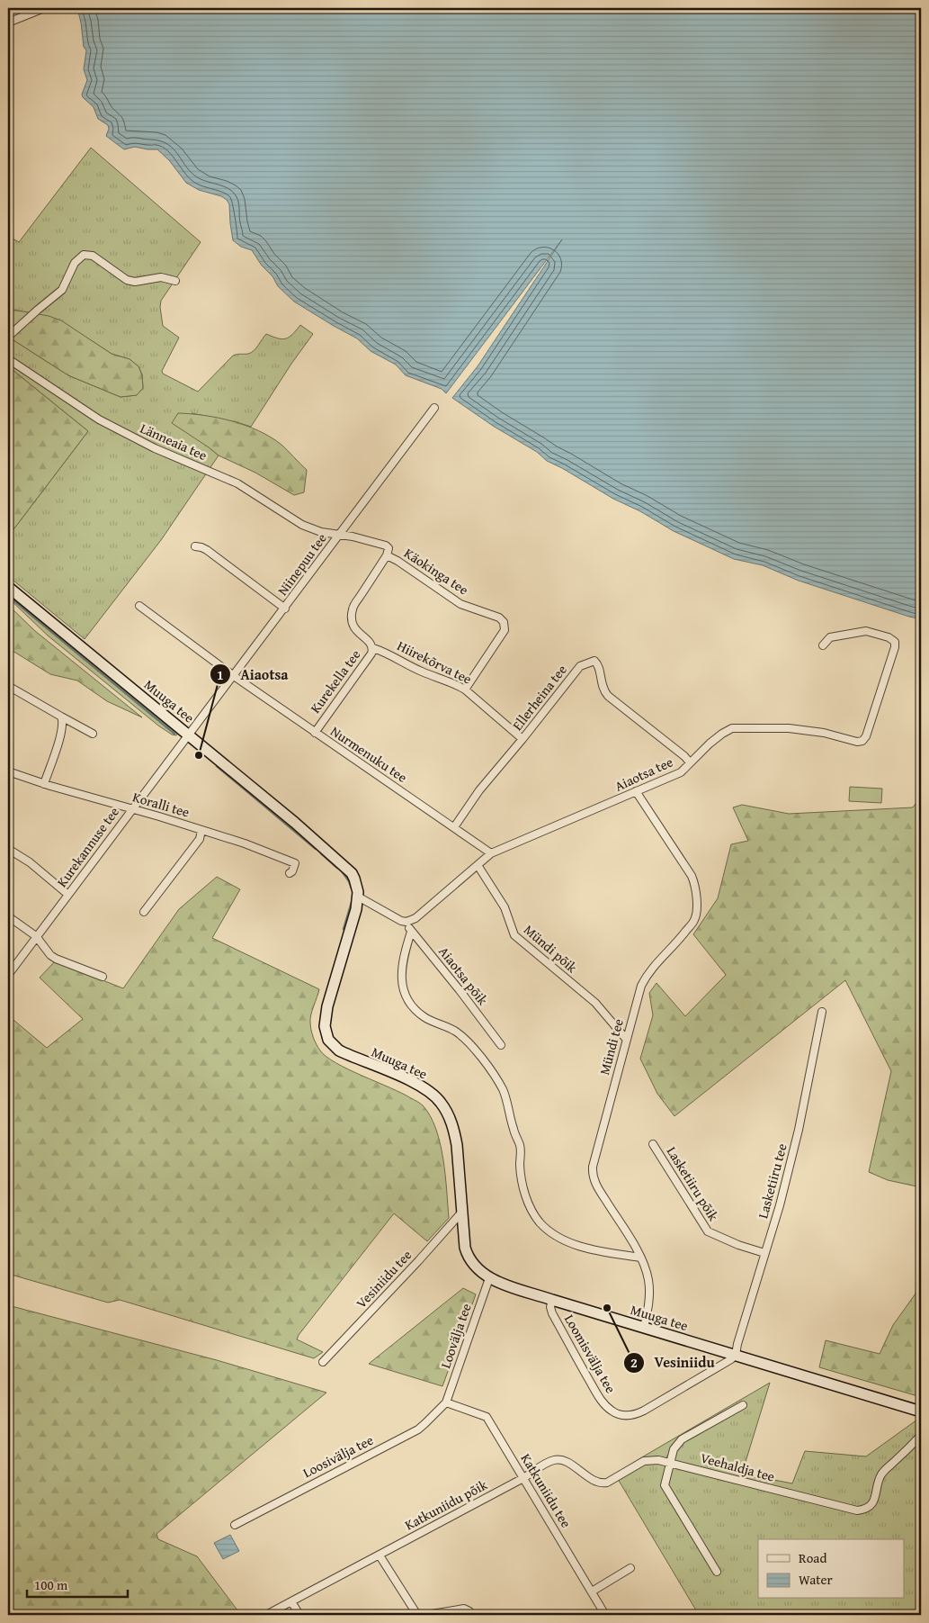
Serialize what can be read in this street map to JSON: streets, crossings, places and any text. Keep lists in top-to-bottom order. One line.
{"streets":{"street":["Länneaia tee","Niinepuu tee","Käokinga tee","Hiirekõrva tee","Kurekella tee","Ellerheina tee","Muuga tee","Nurmenuku tee","Aiaotsa tee","Koralli tee","Kurekannuse tee","Mündi põik","Aiaotsa põik","Mündi tee","Lasketiiru tee","Lasketiiru põik","Vesiniidu tee","Loovälja tee","Loomisvälja tee","Loosivälja tee","Veehaldja tee","Katkuniidu tee","Katkuniidu põik"]},"crossings":[["Länneaia tee","Niinepuu tee"],["Länneaia tee","Käokinga tee"],["Niinepuu tee","Käokinga tee"],["Niinepuu tee","Muuga tee"],["Niinepuu tee","Nurmenuku tee"],["Niinepuu tee","Kurekannuse tee"],["Käokinga tee","Hiirekõrva tee"],["Käokinga tee","Kurekella tee"],["Hiirekõrva tee","Kurekella tee"],["Hiirekõrva tee","Ellerheina tee"],["Kurekella tee","Nurmenuku tee"],["Ellerheina tee","Nurmenuku tee"],["Ellerheina tee","Aiaotsa tee"],["Muuga tee","Kurekannuse tee"],["Muuga tee","Mündi tee"],["Muuga tee","Lasketiiru tee"],["Muuga tee","Vesiniidu tee"],["Muuga tee","Loovälja tee"],["Muuga tee","Loomisvälja tee"],["Nurmenuku tee","Aiaotsa tee"],["Aiaotsa tee","Mündi põik"],["Aiaotsa tee","Aiaotsa põik"],["Aiaotsa tee","Mündi tee"],["Koralli tee","Kurekannuse tee"],["Mündi põik","Mündi tee"],["Lasketiiru tee","Lasketiiru põik"],["Lasketiiru tee","Loomisvälja tee"],["Loovälja tee","Loosivälja tee"],["Loovälja tee","Katkuniidu tee"],["Loosivälja tee","Katkuniidu tee"],["Veehaldja tee","Katkuniidu tee"],["Veehaldja tee","Katkuniidu põik"],["Katkuniidu tee","Katkuniidu põik"]],"places":["Aiaotsa","Vesiniidu"],"legend":["Road","Water"],"scale_bar":"100 m"}
